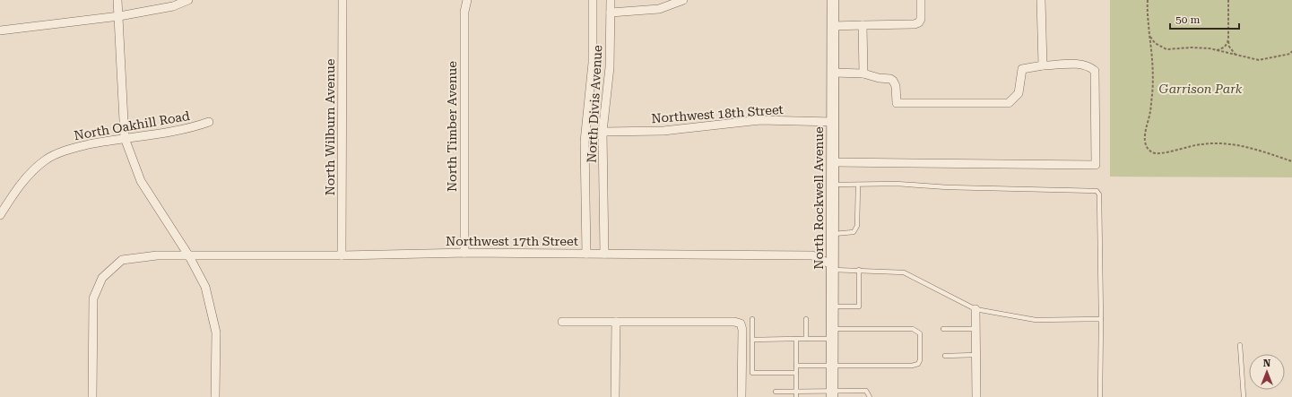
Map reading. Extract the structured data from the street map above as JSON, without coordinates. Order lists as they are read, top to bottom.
{
  "streets": {
    "main road": ["North Rockwell Avenue"],
    "street": [
      "North Divis Avenue",
      "Northwest 18th Street",
      "North Oakhill Road",
      "North Timber Avenue",
      "North Wilburn Avenue",
      "Northwest 17th Street"
    ]
  },
  "crossings": [
    ["North Divis Avenue", "Northwest 18th Street"],
    ["North Divis Avenue", "Northwest 17th Street"],
    ["Northwest 18th Street", "North Rockwell Avenue"],
    ["North Timber Avenue", "Northwest 17th Street"],
    ["North Wilburn Avenue", "Northwest 17th Street"],
    ["North Rockwell Avenue", "Northwest 17th Street"]
  ],
  "parks": ["Garrison Park"],
  "scale_bar": "50 m",
  "north": "top"
}
